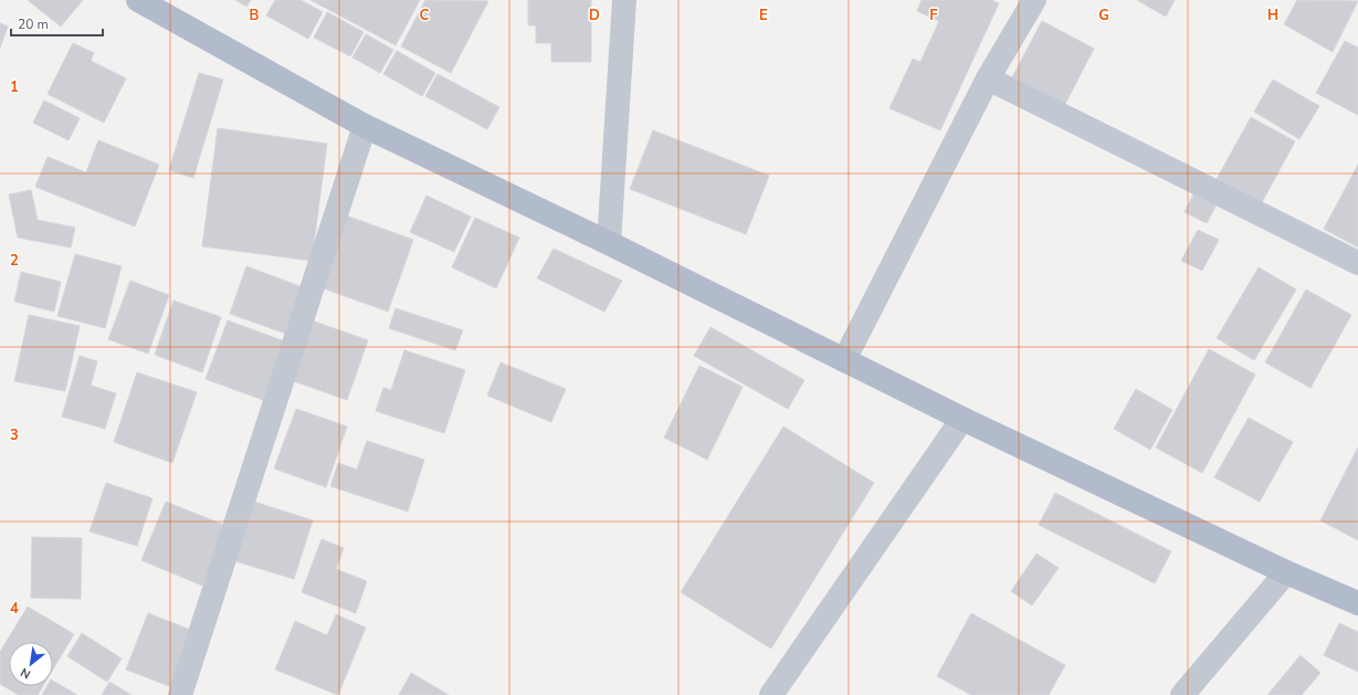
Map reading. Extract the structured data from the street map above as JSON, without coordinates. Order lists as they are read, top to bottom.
{
  "scale_bar": "20 m",
  "north": "bottom left",
  "grid": {
    "columns": [
      "B",
      "C",
      "D",
      "E",
      "F",
      "G",
      "H"
    ],
    "rows": [
      "1",
      "2",
      "3",
      "4"
    ]
  }
}
